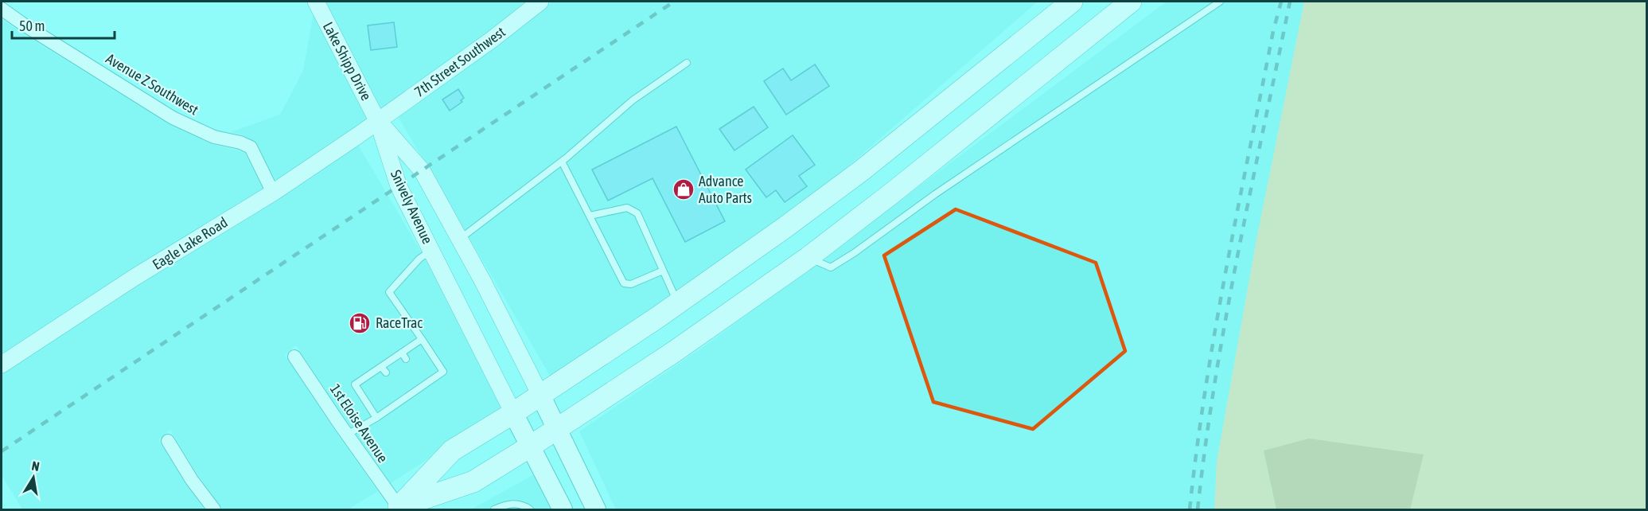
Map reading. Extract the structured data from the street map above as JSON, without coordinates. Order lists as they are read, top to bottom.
{
  "streets": {
    "main road": ["Snively Avenue"],
    "street": [
      "Lake Shipp Drive",
      "7th Street Southwest",
      "Avenue Z Southwest",
      "Eagle Lake Road",
      "1st Eloise Avenue"
    ]
  },
  "crossings": [
    ["Lake Shipp Drive", "7th Street Southwest"],
    ["Lake Shipp Drive", "Snively Avenue"],
    ["Lake Shipp Drive", "Eagle Lake Road"],
    ["7th Street Southwest", "Snively Avenue"],
    ["7th Street Southwest", "Eagle Lake Road"],
    ["Avenue Z Southwest", "Eagle Lake Road"],
    ["Snively Avenue", "Eagle Lake Road"]
  ],
  "places": {
    "shop": ["Advance Auto Parts"],
    "fuel station": ["RaceTrac"]
  },
  "scale_bar": "50 m",
  "north": "top"
}
